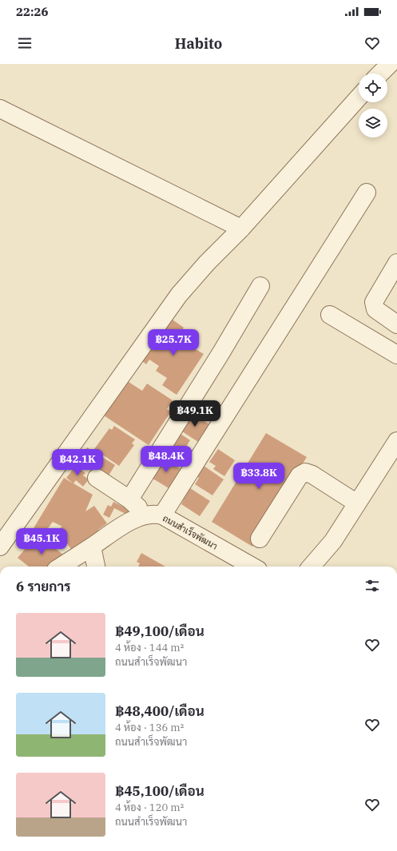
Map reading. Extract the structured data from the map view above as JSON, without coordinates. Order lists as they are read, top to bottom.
{
  "streets": {
    "street": ["ถนนสำเร็จพัฒนา"]
  },
  "page": {
    "status": "22:26",
    "header": "Habito",
    "price": [
      "฿25.7K",
      "฿49.1K",
      "฿48.4K",
      "฿42.1K",
      "฿33.8K",
      "฿45.1K"
    ],
    "heading": "6 รายการ",
    "list": [
      {
        "name": "฿49,100/เดือน",
        "note": "4 ห้อง · 144 m² · ถนนสำเร็จพัฒนา"
      },
      {
        "name": "฿48,400/เดือน",
        "note": "4 ห้อง · 136 m² · ถนนสำเร็จพัฒนา"
      },
      {
        "name": "฿45,100/เดือน",
        "note": "4 ห้อง · 120 m² · ถนนสำเร็จพัฒนา"
      }
    ]
  }
}
